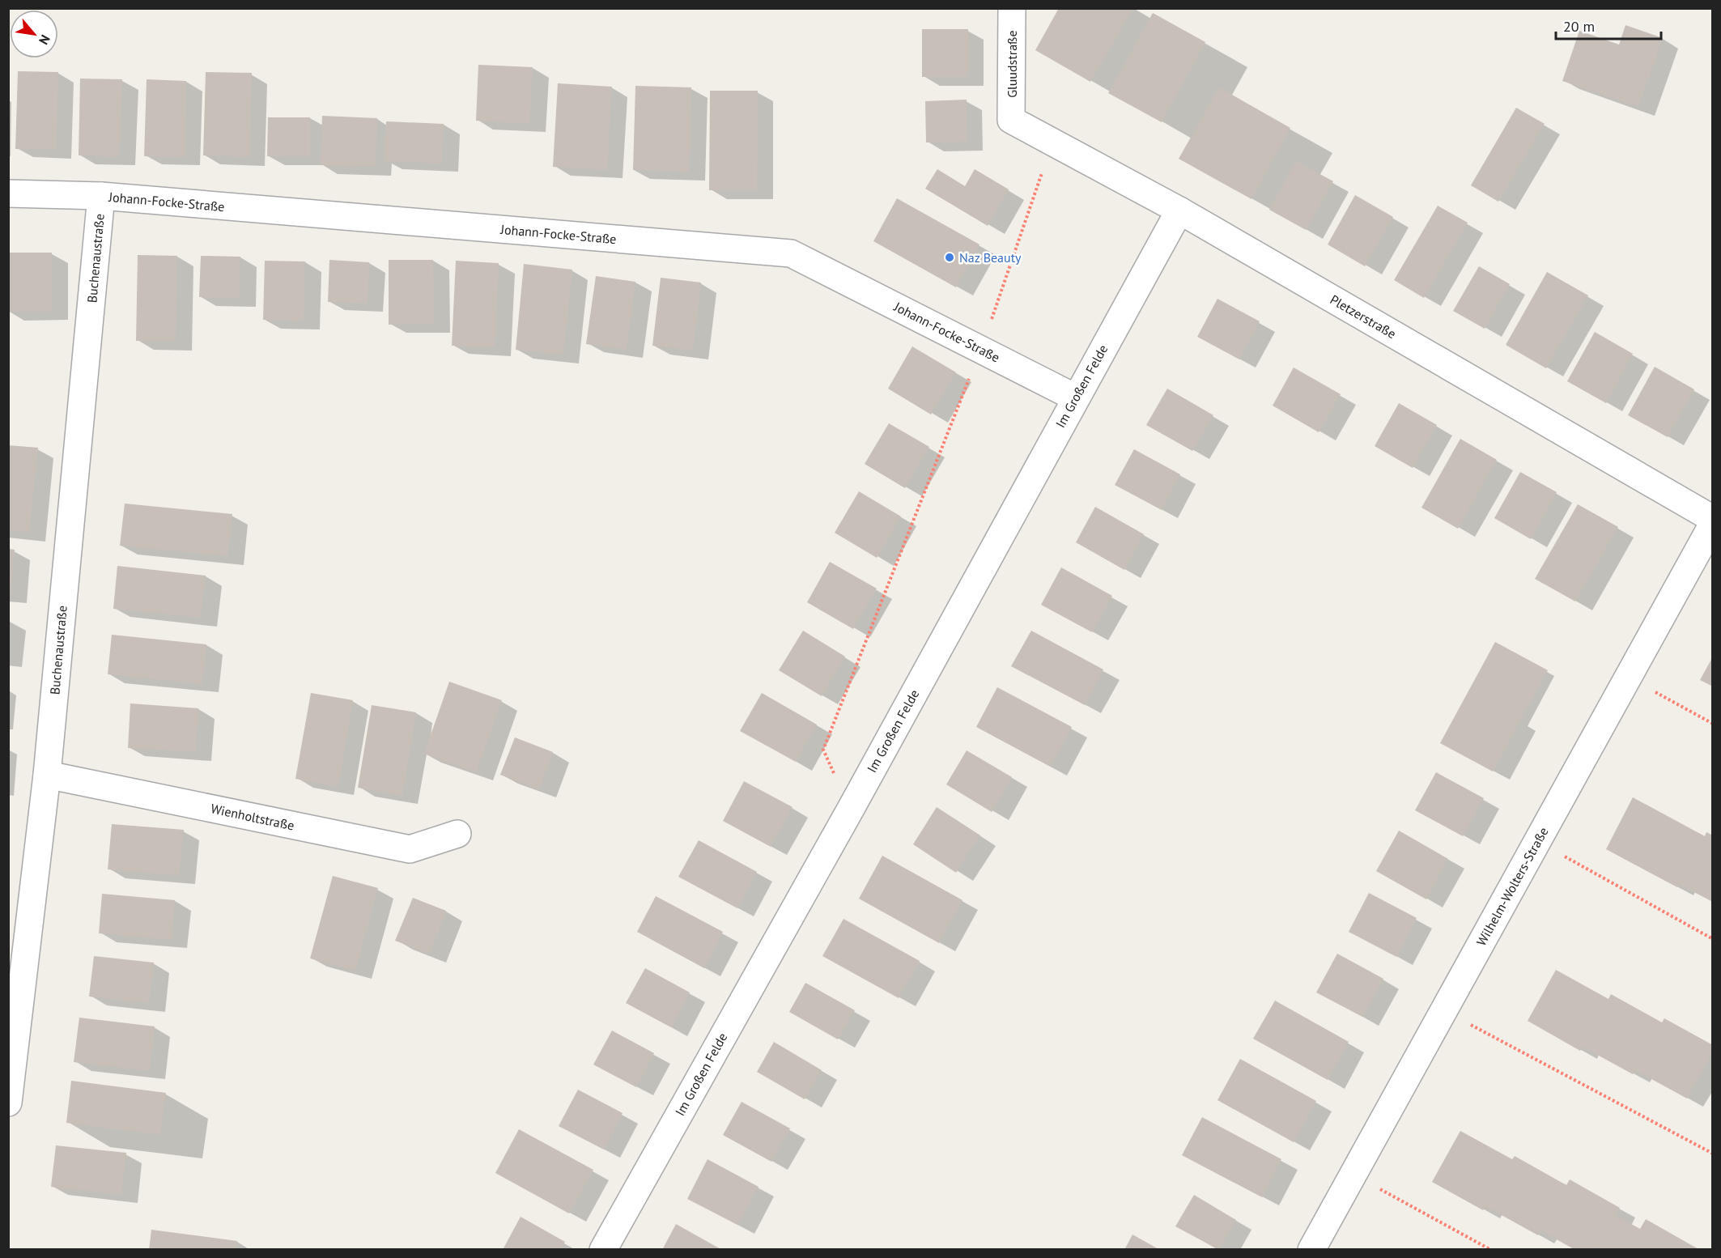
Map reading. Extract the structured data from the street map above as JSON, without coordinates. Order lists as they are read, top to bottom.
{
  "streets": {
    "street": [
      "Gluudstraße",
      "Johann-Focke-Straße",
      "Buchenaustraße",
      "Pletzerstraße",
      "Im Großen Felde",
      "Wienholtstraße",
      "Wilhelm-Wolters-Straße"
    ]
  },
  "crossings": [
    ["Gluudstraße", "Pletzerstraße"],
    ["Johann-Focke-Straße", "Buchenaustraße"],
    ["Johann-Focke-Straße", "Im Großen Felde"],
    ["Buchenaustraße", "Wienholtstraße"],
    ["Pletzerstraße", "Im Großen Felde"]
  ],
  "places": ["Naz Beauty"],
  "scale_bar": "20 m",
  "north": "bottom right"
}
